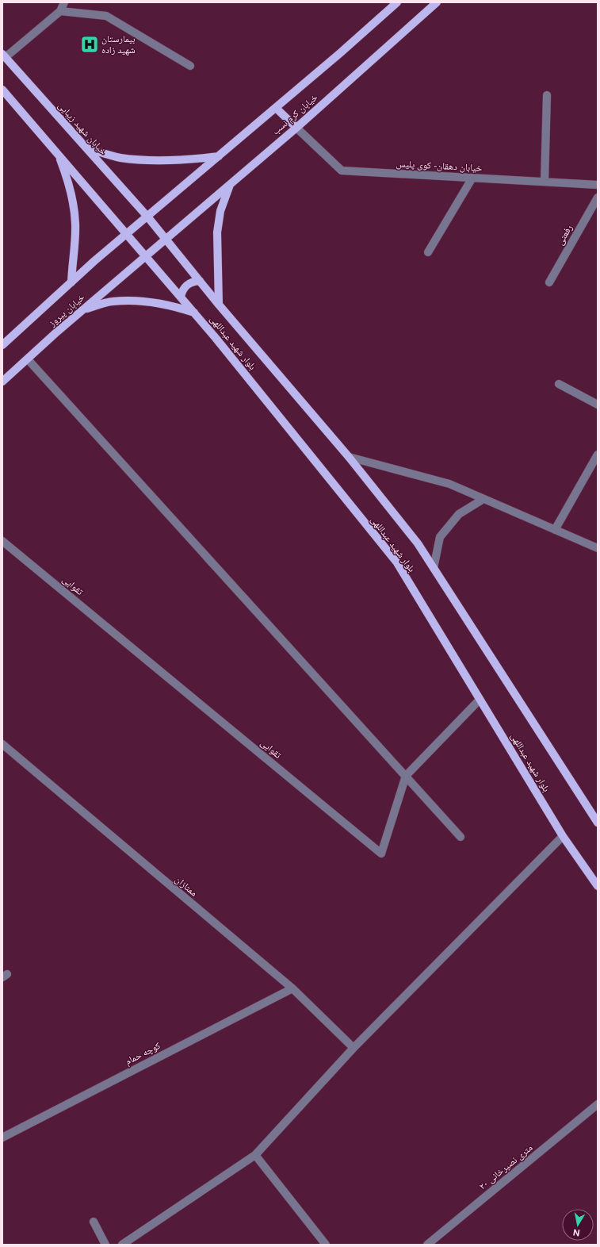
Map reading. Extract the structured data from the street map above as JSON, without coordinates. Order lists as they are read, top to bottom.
{
  "streets": {
    "main road": [
      "خیابان کرم نسب",
      "خیابان شهید زیبایی",
      "خیابان پیروز",
      "بلوار شهید عبداللهی"
    ],
    "street": [
      "خیابان دهقان - کوی پلیس",
      "رفعتی",
      "تقوایی",
      "ممتازان",
      "کوچه حمام",
      "۲۰ متری نصیرخانی"
    ]
  },
  "crossings": [
    ["خیابان کرم نسب", "خیابان شهید زیبایی"],
    ["خیابان کرم نسب", "خیابان دهقان - کوی پلیس"],
    ["خیابان کرم نسب", "خیابان پیروز"],
    ["خیابان کرم نسب", "بلوار شهید عبداللهی"],
    ["خیابان شهید زیبایی", "خیابان پیروز"],
    ["خیابان شهید زیبایی", "بلوار شهید عبداللهی"],
    ["خیابان پیروز", "بلوار شهید عبداللهی"],
    ["بلوار شهید عبداللهی", "تقوایی"],
    ["ممتازان", "کوچه حمام"]
  ],
  "places": {
    "hospital": ["بیمارستان شهید زاده"]
  },
  "north": "bottom"
}
